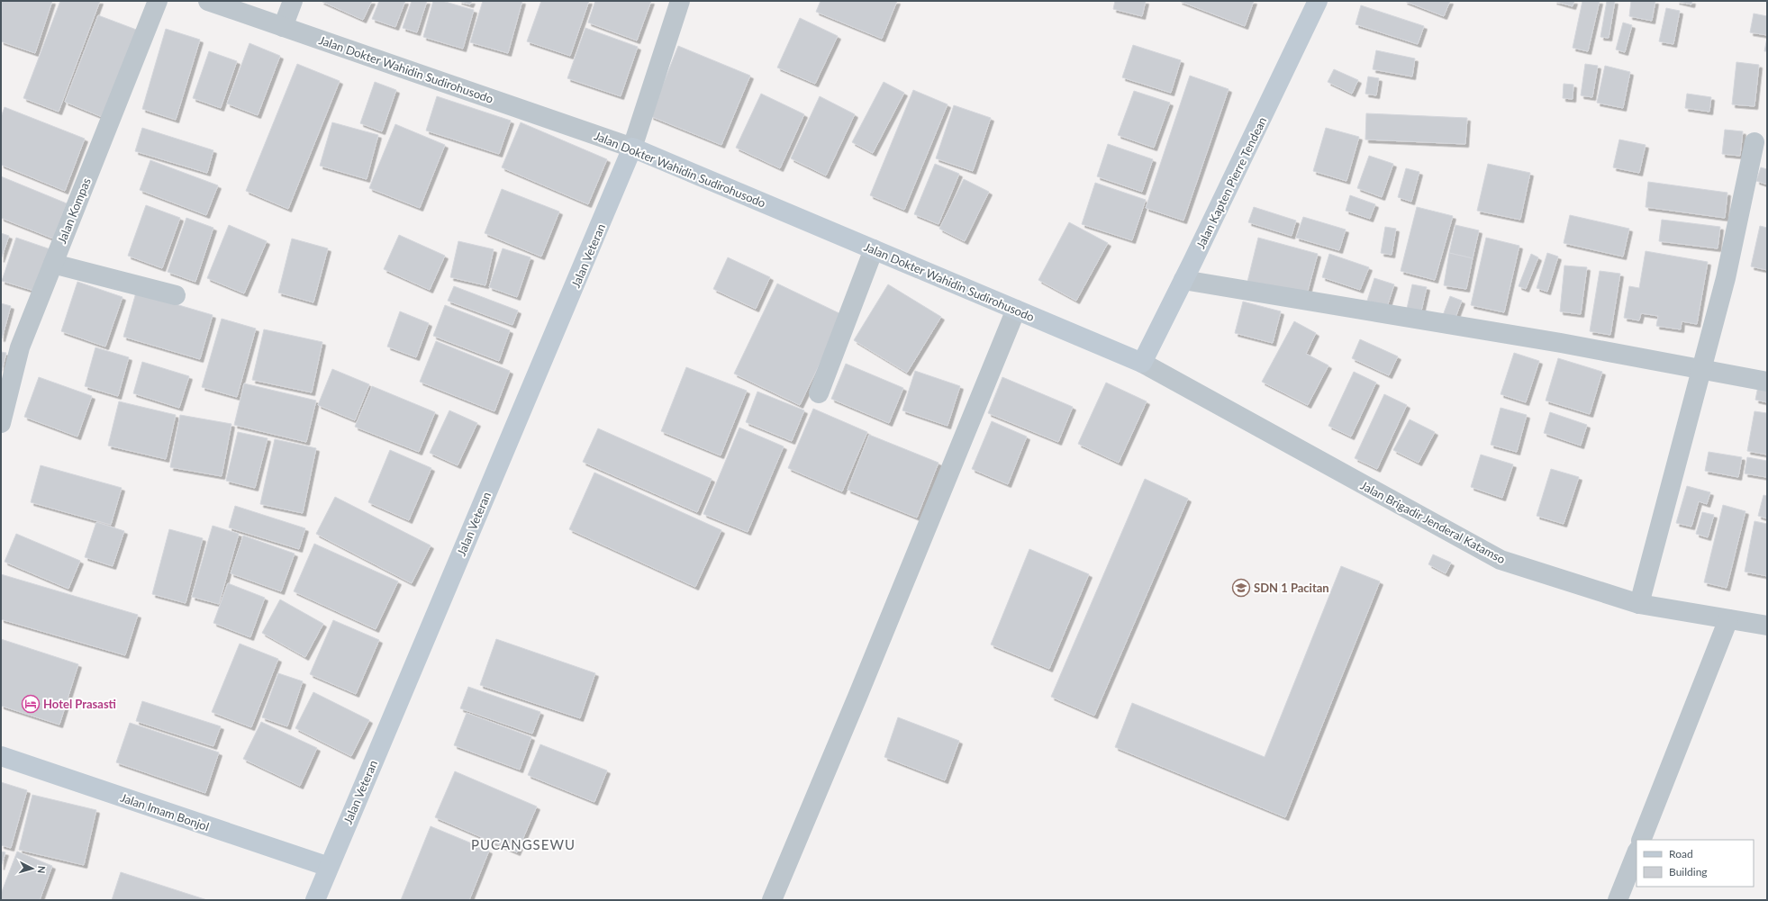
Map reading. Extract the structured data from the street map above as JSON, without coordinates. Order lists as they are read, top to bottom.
{
  "streets": {
    "main road": [
      "Jalan Dokter Wahidin Sudirohusodo",
      "Jalan Kapten Pierre Tendean",
      "Jalan Veteran",
      "Jalan Imam Bonjol"
    ],
    "street": ["Jalan Kompas", "Jalan Brigadir Jenderal Katamso"]
  },
  "crossings": [
    ["Jalan Dokter Wahidin Sudirohusodo", "Jalan Kapten Pierre Tendean"],
    ["Jalan Dokter Wahidin Sudirohusodo", "Jalan Veteran"],
    ["Jalan Dokter Wahidin Sudirohusodo", "Jalan Brigadir Jenderal Katamso"],
    ["Jalan Kapten Pierre Tendean", "Jalan Brigadir Jenderal Katamso"],
    ["Jalan Veteran", "Jalan Imam Bonjol"]
  ],
  "districts": ["PUCANGSEWU"],
  "places": {
    "school or university": ["SDN 1 Pacitan"],
    "hotel": ["Hotel Prasasti"]
  },
  "legend": ["Road", "Building"],
  "north": "right"
}
